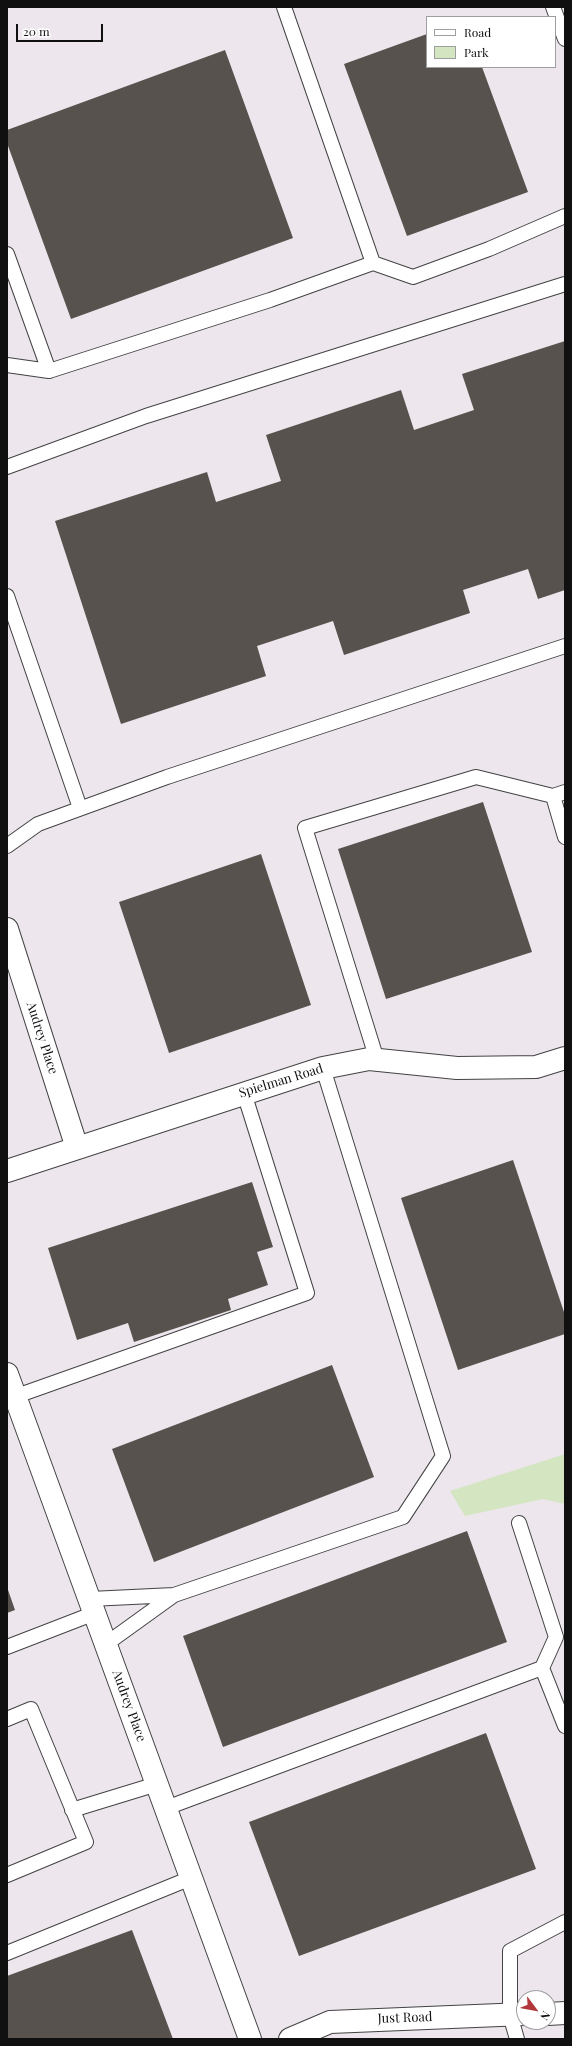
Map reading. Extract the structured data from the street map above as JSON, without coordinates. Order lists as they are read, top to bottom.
{
  "streets": {
    "street": ["Audrey Place", "Spielman Road", "Just Road"]
  },
  "crossings": [
    ["Audrey Place", "Spielman Road"]
  ],
  "legend": ["Road", "Park"],
  "scale_bar": "20 m",
  "north": "bottom right"
}
